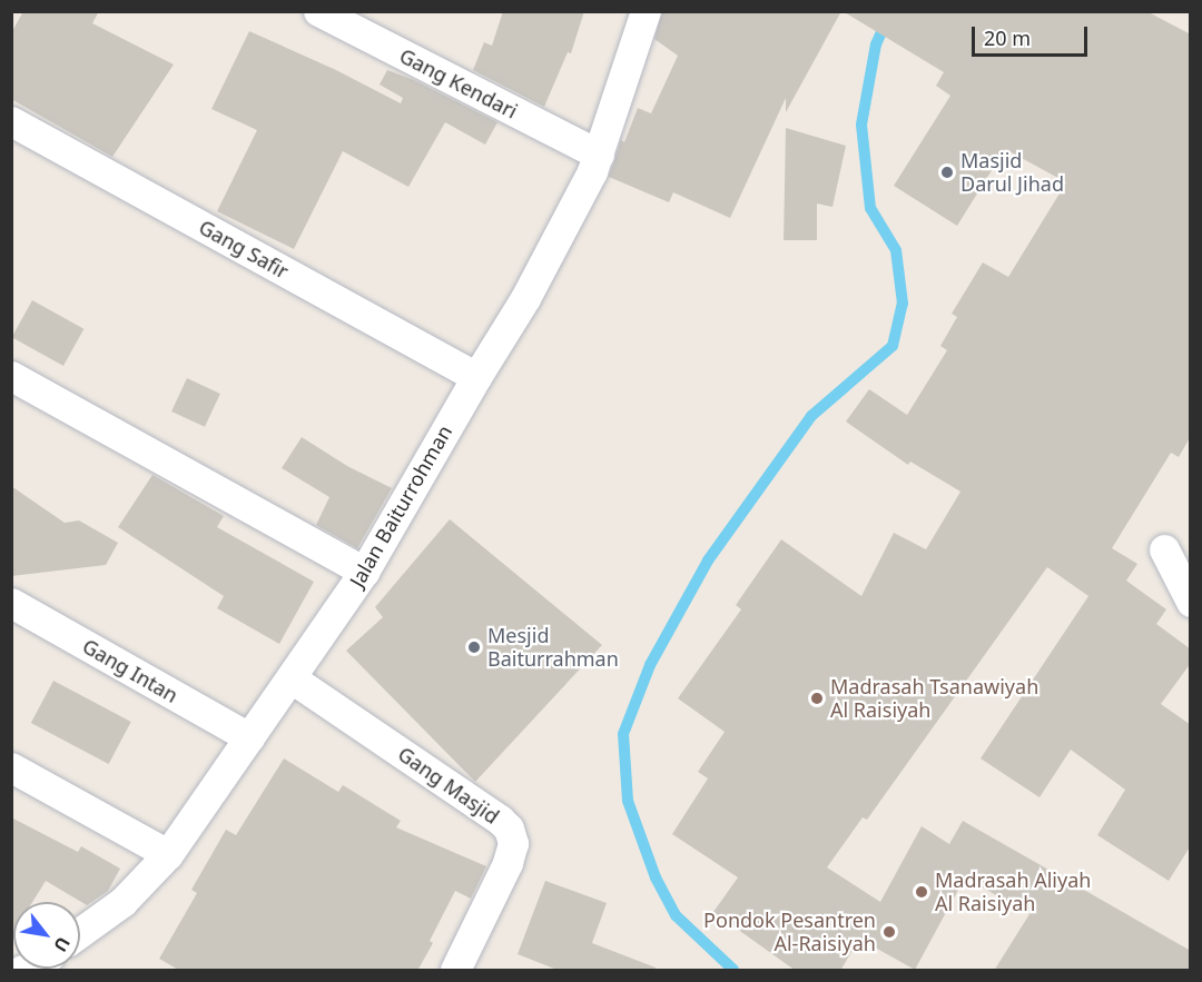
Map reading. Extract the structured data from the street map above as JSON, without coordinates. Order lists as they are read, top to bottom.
{
  "streets": {
    "street": [
      "Gang Kendari",
      "Gang Safir",
      "Jalan Baiturrohman",
      "Gang Intan",
      "Gang Masjid"
    ]
  },
  "crossings": [
    ["Gang Kendari", "Jalan Baiturrohman"],
    ["Gang Safir", "Jalan Baiturrohman"],
    ["Jalan Baiturrohman", "Gang Intan"],
    ["Jalan Baiturrohman", "Gang Masjid"]
  ],
  "places": [
    "Masjid Darul Jihad",
    "Mesjid Baiturrahman",
    "Madrasah Tsanawiyah Al Raisiyah",
    "Madrasah Aliyah Al Raisiyah",
    "Pondok Pesantren Al-Raisiyah"
  ],
  "scale_bar": "20 m",
  "north": "bottom right"
}
